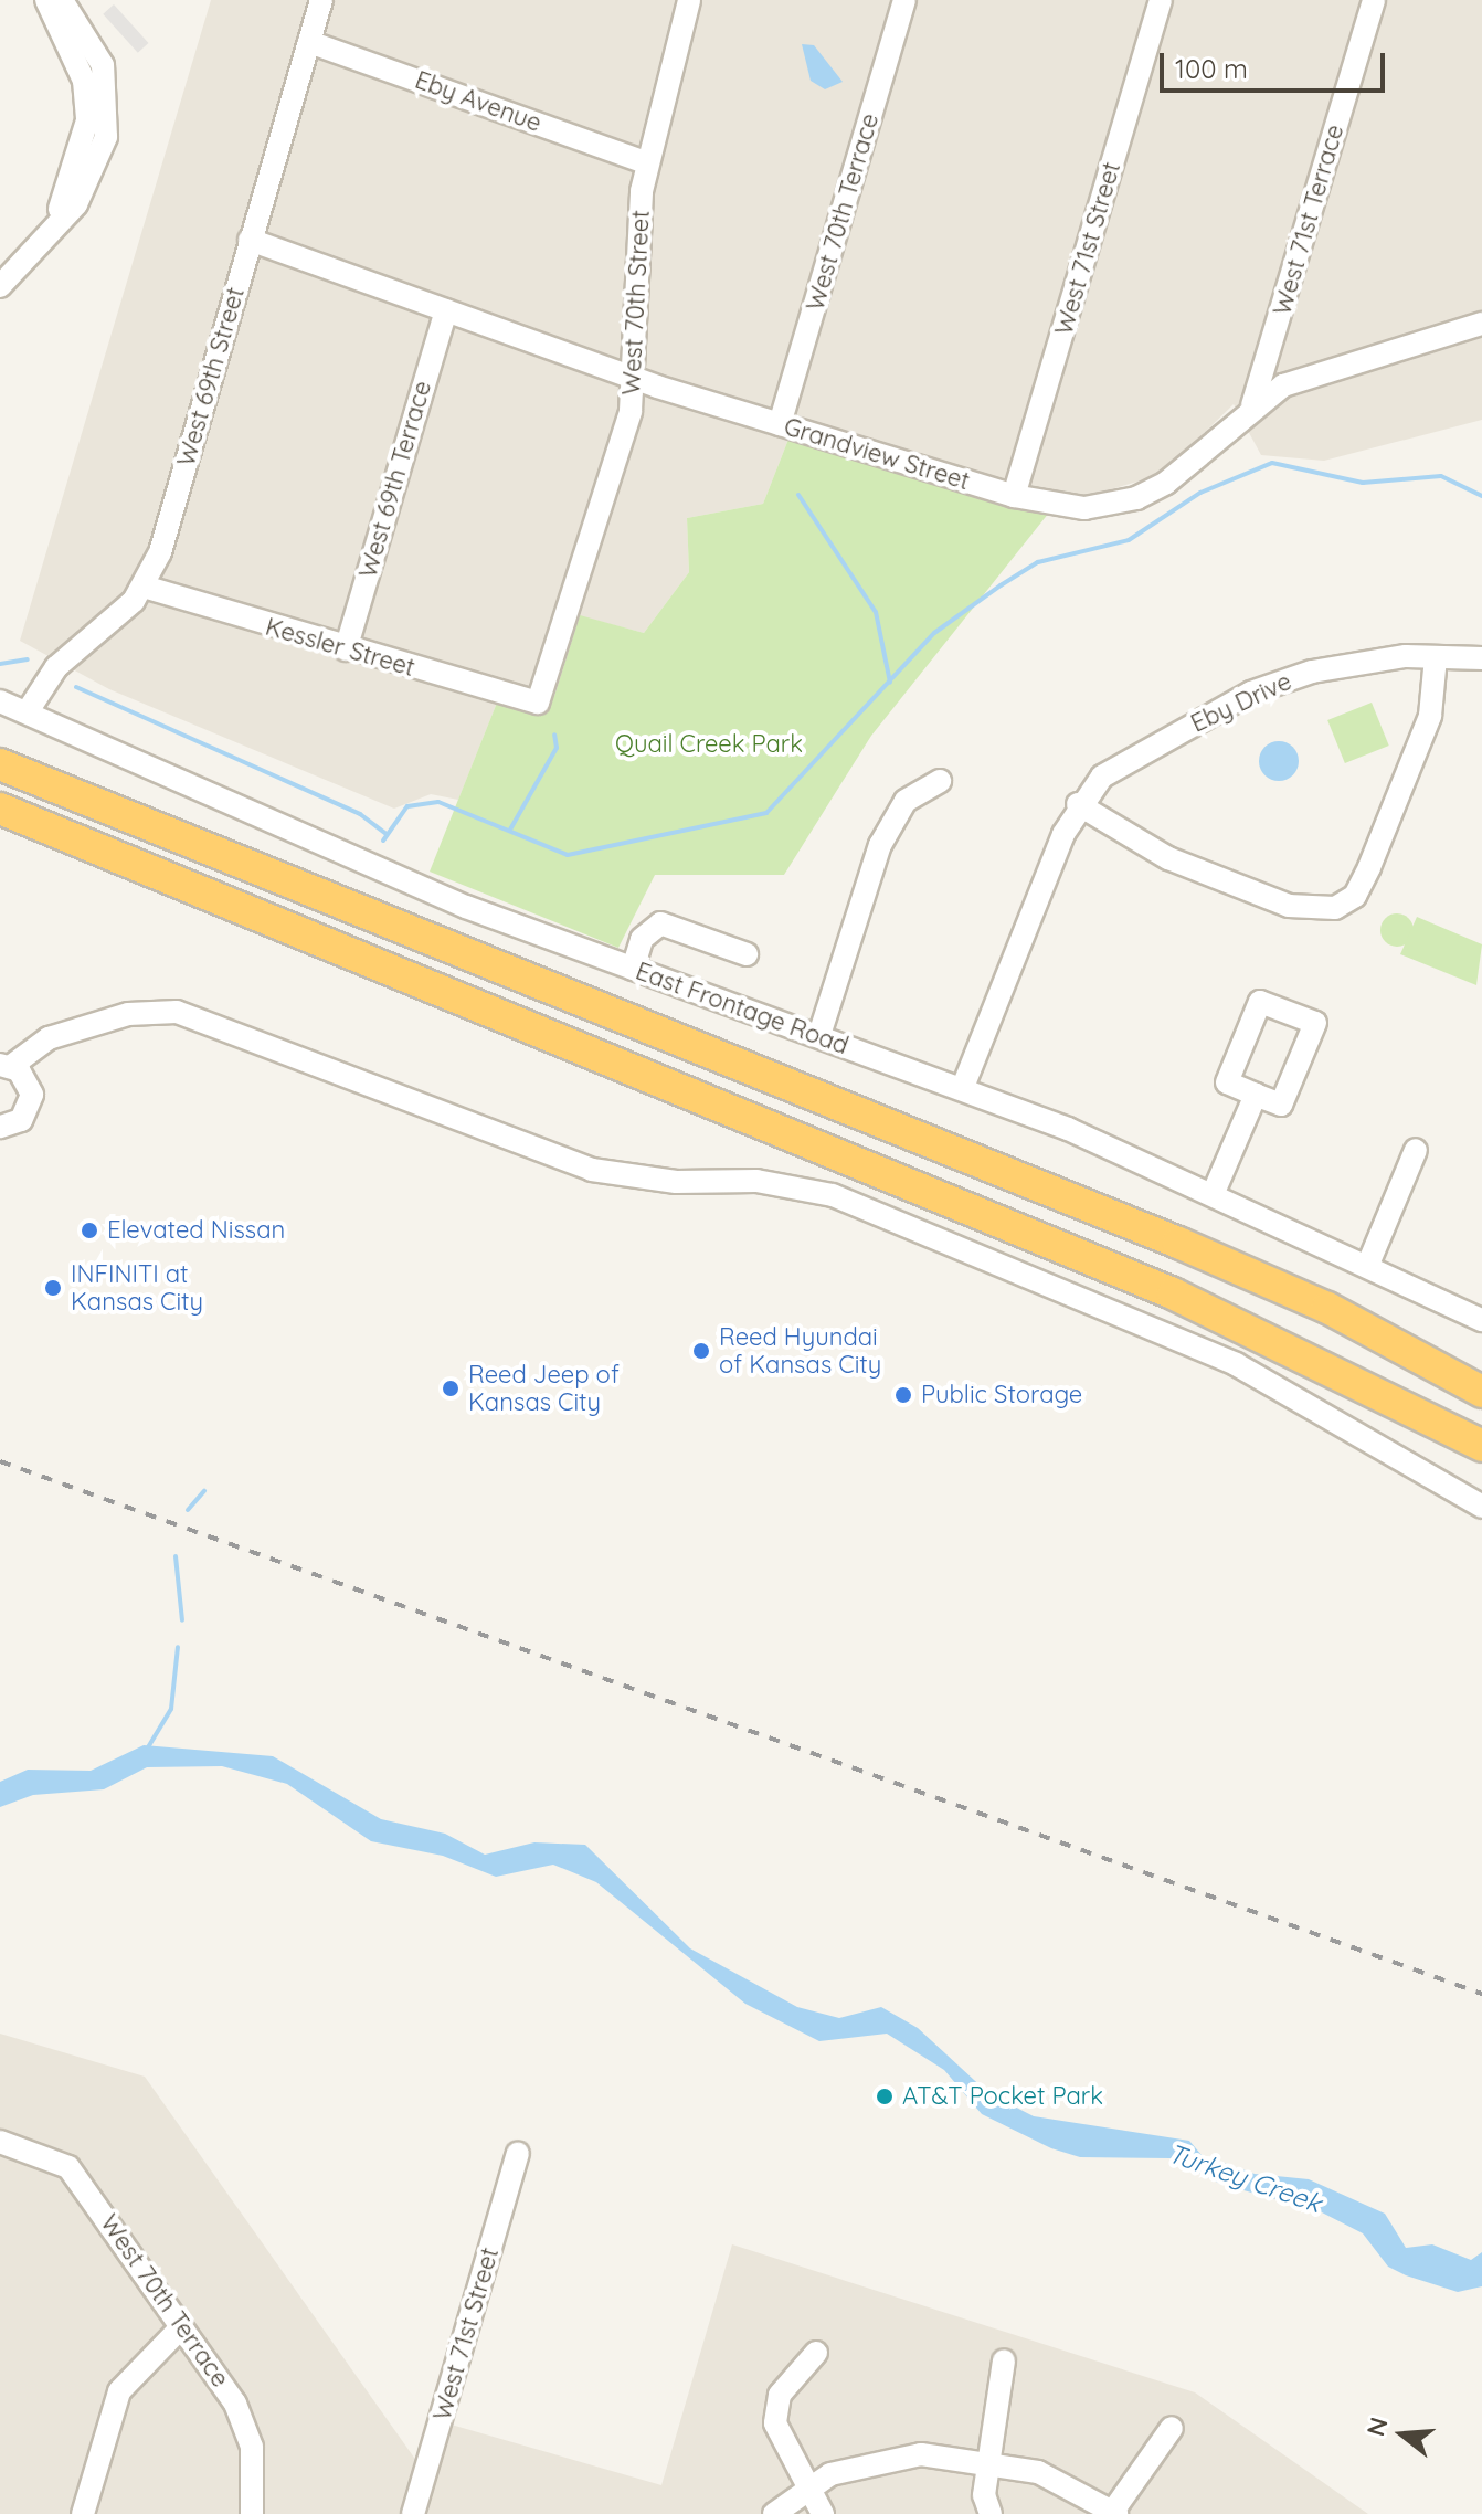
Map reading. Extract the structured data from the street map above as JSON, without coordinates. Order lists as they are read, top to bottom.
{
  "streets": {
    "street": [
      "Eby Avenue",
      "West 70th Terrace",
      "West 71st Terrace",
      "West 71st Street",
      "West 70th Street",
      "West 69th Street",
      "Grandview Street",
      "West 69th Terrace",
      "Kessler Street",
      "Eby Drive",
      "East Frontage Road"
    ]
  },
  "crossings": [
    ["Eby Avenue", "West 70th Street"],
    ["Eby Avenue", "West 69th Street"],
    ["West 70th Terrace", "Grandview Street"],
    ["West 71st Terrace", "Grandview Street"],
    ["West 71st Street", "Grandview Street"],
    ["West 70th Street", "Grandview Street"],
    ["West 70th Street", "Kessler Street"],
    ["West 69th Street", "Grandview Street"],
    ["West 69th Street", "Kessler Street"],
    ["Grandview Street", "West 69th Terrace"],
    ["West 69th Terrace", "Kessler Street"],
    ["Eby Drive", "East Frontage Road"]
  ],
  "water": ["Turkey Creek"],
  "parks": ["Quail Creek Park"],
  "places": [
    "Elevated Nissan",
    "INFINITI at Kansas City",
    "Reed Hyundai of Kansas City",
    "Reed Jeep of Kansas City",
    "Public Storage",
    "AT&T Pocket Park"
  ],
  "scale_bar": "100 m",
  "north": "left"
}
